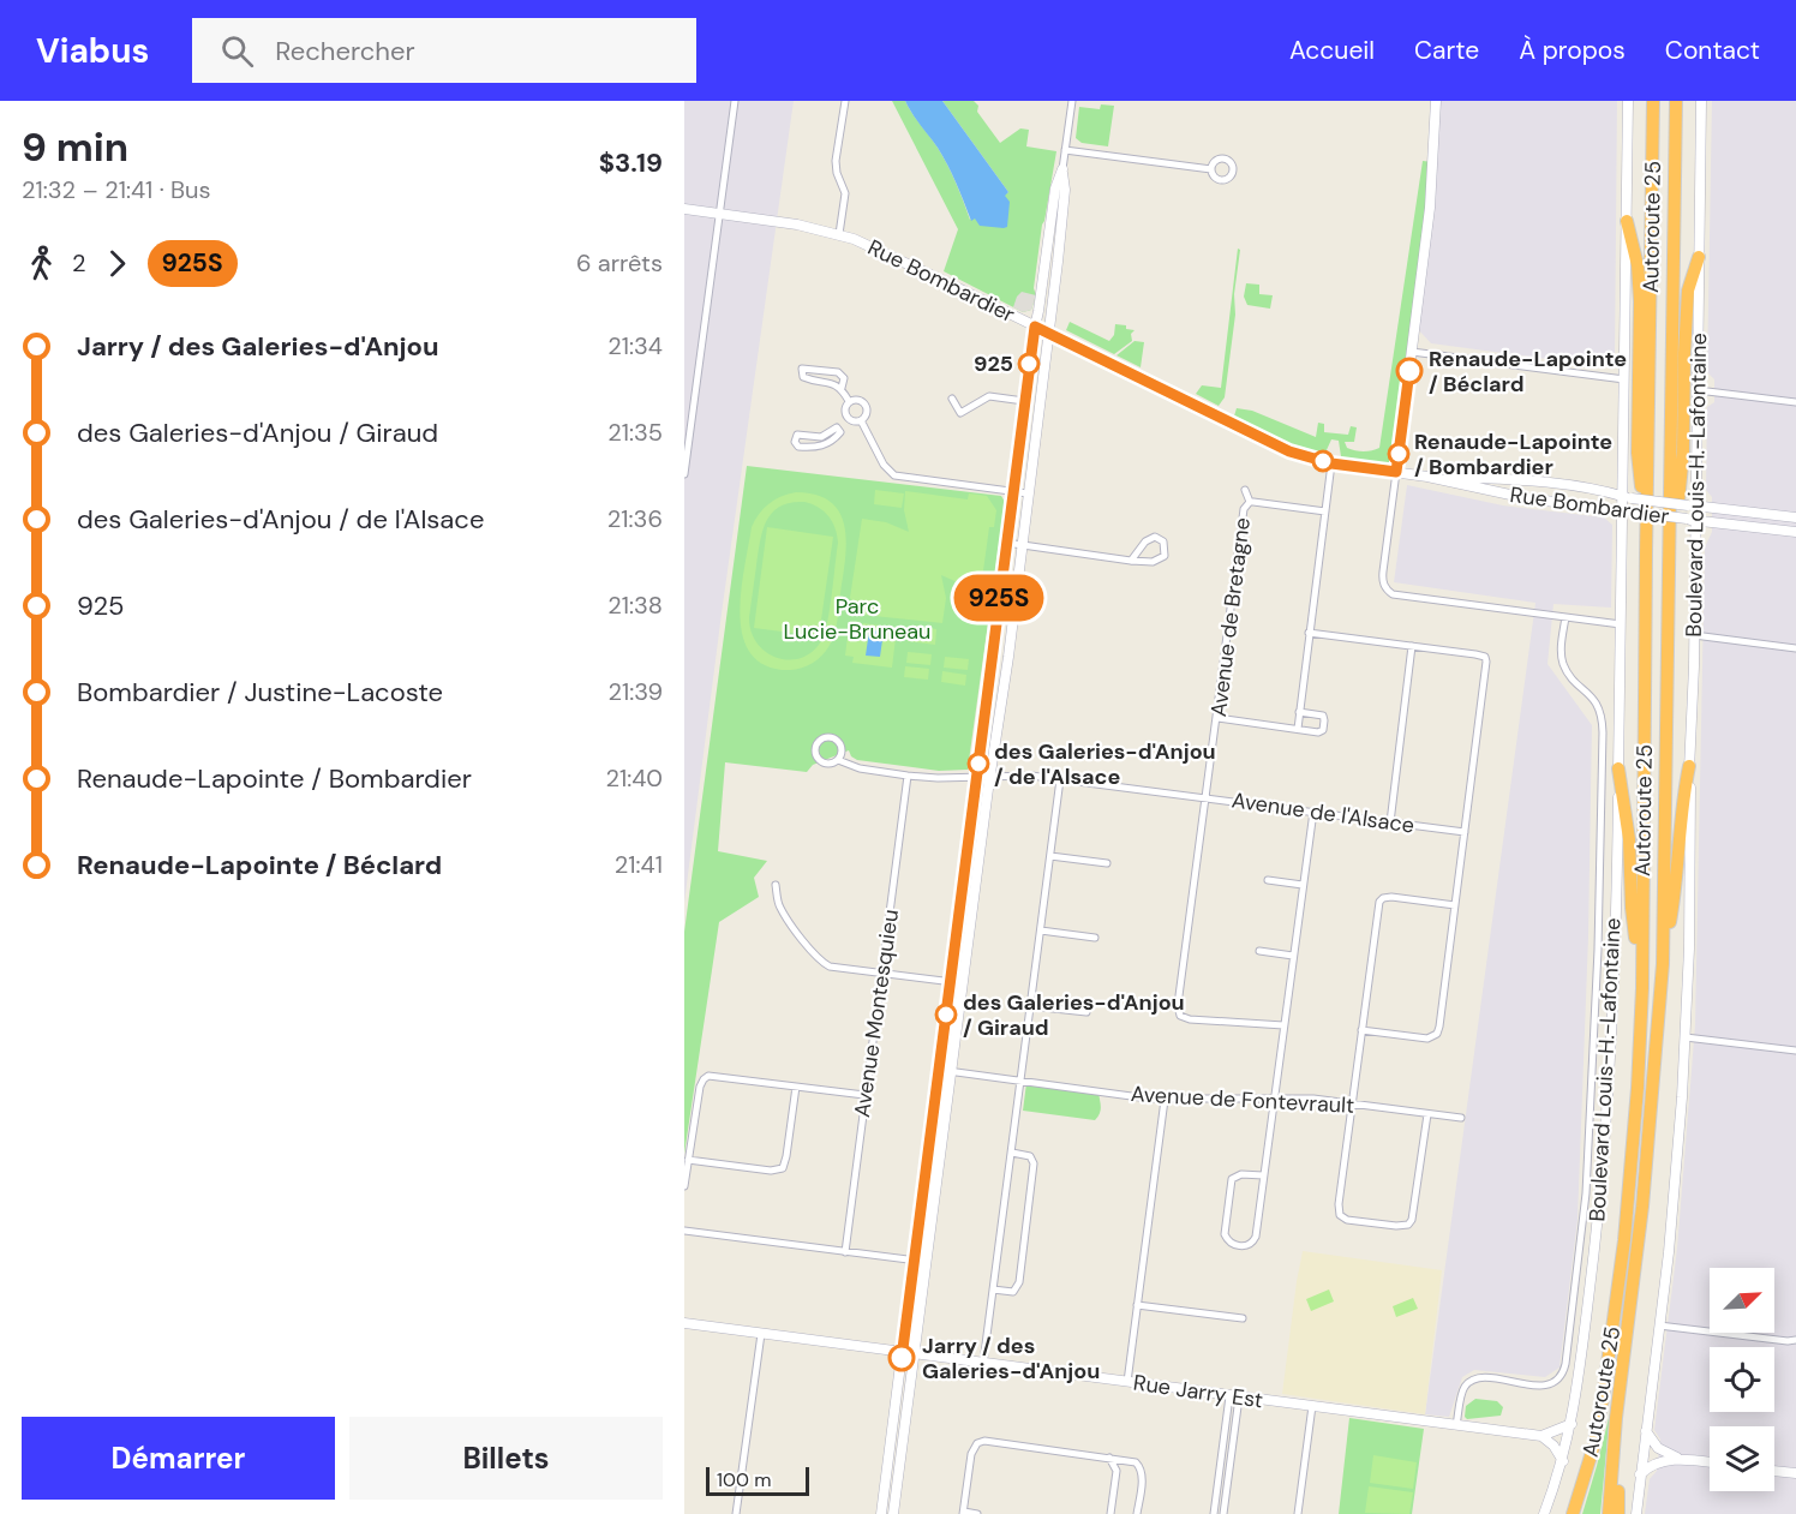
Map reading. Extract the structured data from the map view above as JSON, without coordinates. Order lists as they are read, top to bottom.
{
  "streets": {
    "highway": ["Autoroute 25"],
    "street": [
      "Rue Bombardier",
      "Boulevard Louis-H.-Lafontaine",
      "Avenue de Bretagne",
      "Avenue de l'Alsace",
      "Avenue Montesquieu",
      "Avenue de Fontevrault",
      "Rue Jarry Est"
    ]
  },
  "crossings": [
    ["Rue Bombardier", "Boulevard Louis-H.-Lafontaine"],
    ["Boulevard Louis-H.-Lafontaine", "Rue Jarry Est"],
    ["Avenue de Bretagne", "Avenue de l'Alsace"],
    ["Avenue de l'Alsace", "Avenue Montesquieu"]
  ],
  "parks": ["Parc Lucie-Bruneau"],
  "places": [
    "925",
    "Renaude-Lapointe / Béclard",
    "Renaude-Lapointe / Bombardier",
    "des Galeries-d'Anjou / de l'Alsace",
    "des Galeries-d'Anjou / Giraud",
    "Jarry / des Galeries-d'Anjou"
  ],
  "lines": ["bus line 925S"],
  "scale_bar": "100 m",
  "north": "top right",
  "page": {
    "header": "Viabus",
    "search": "Rechercher",
    "nav": [
      "Accueil",
      "Carte",
      "À propos",
      "Contact"
    ],
    "heading": ["9 min", "21:32 – 21:41 · Bus", "$3.19"],
    "on_map": "925S",
    "legs": ["2", "925S", "6 arrêts"],
    "list": [
      {
        "name": "Jarry / des Galeries-d'Anjou",
        "value": "21:34"
      },
      {
        "name": "des Galeries-d'Anjou / Giraud",
        "value": "21:35"
      },
      {
        "name": "des Galeries-d'Anjou / de l'Alsace",
        "value": "21:36"
      },
      {
        "name": "925",
        "value": "21:38"
      },
      {
        "name": "Bombardier / Justine-Lacoste",
        "value": "21:39"
      },
      {
        "name": "Renaude-Lapointe / Bombardier",
        "value": "21:40"
      },
      {
        "name": "Renaude-Lapointe / Béclard",
        "value": "21:41"
      }
    ],
    "buttons": ["Démarrer", "Billets"],
    "scale": "100 m"
  }
}
